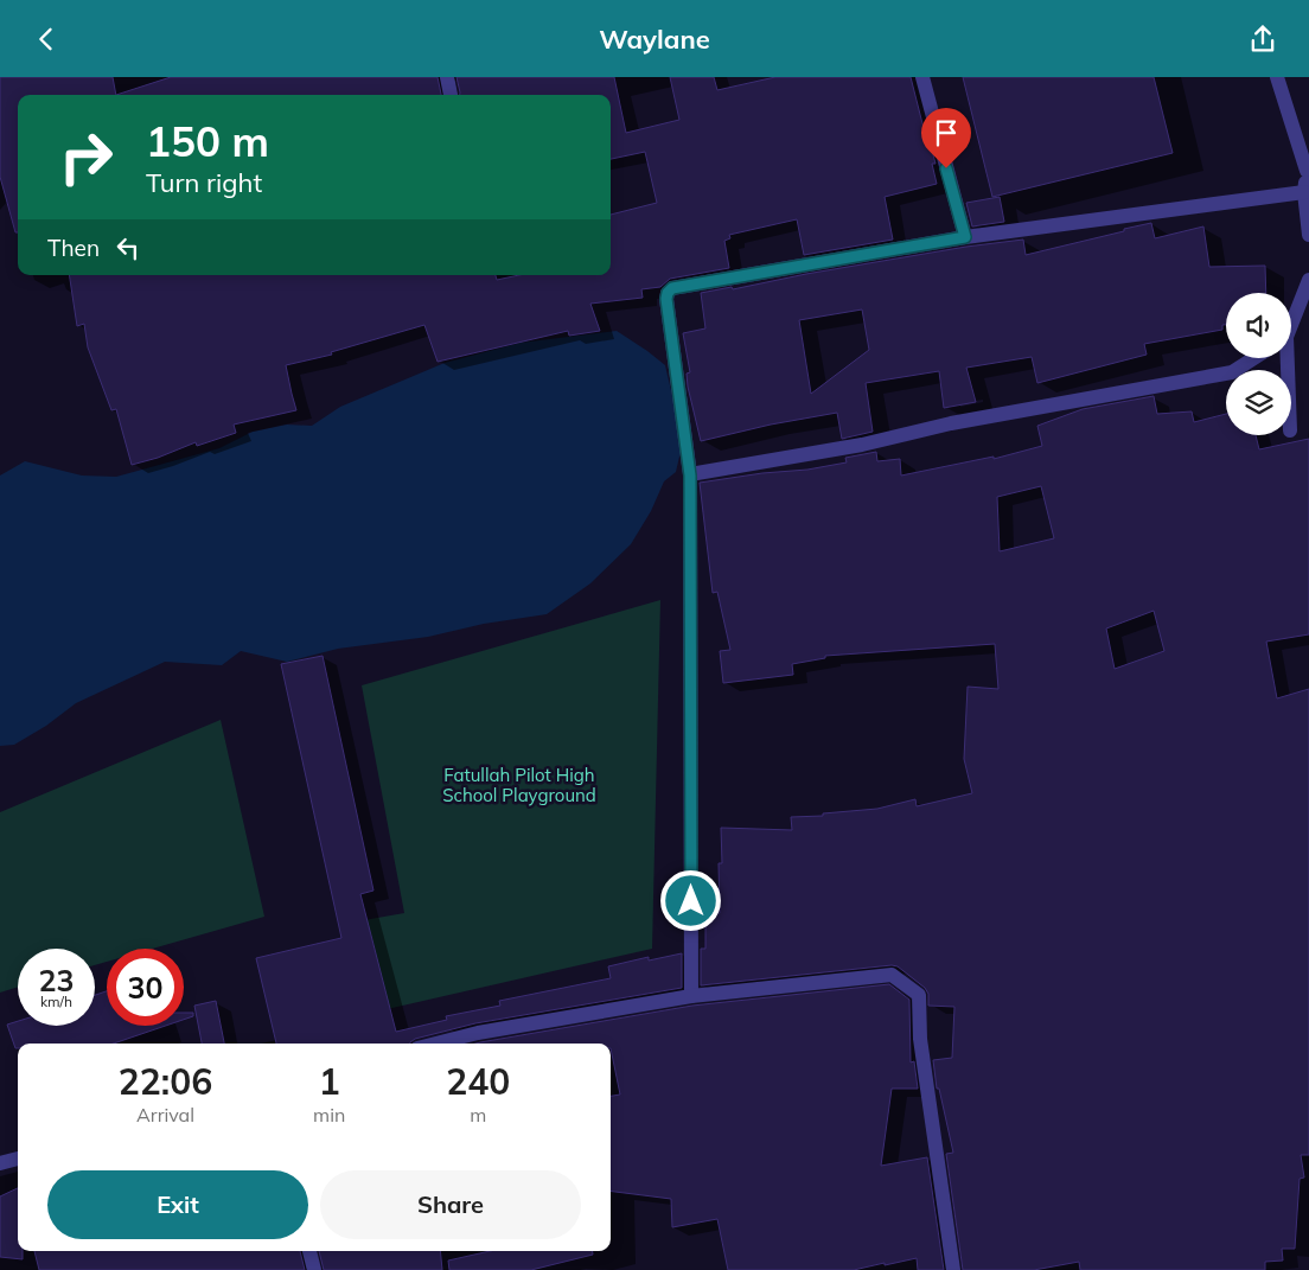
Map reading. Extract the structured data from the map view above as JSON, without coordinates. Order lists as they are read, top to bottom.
{
  "parks": ["Fatullah Pilot High School Playground"],
  "page": {
    "header": "Waylane",
    "turn": ["150 m", "Turn right"],
    "then": "Then",
    "speed": "23 km/h",
    "limit": "30",
    "eta": [
      "22:06",
      "Arrival",
      "1",
      "min",
      "240",
      "m"
    ],
    "buttons": ["Exit", "Share"]
  }
}
